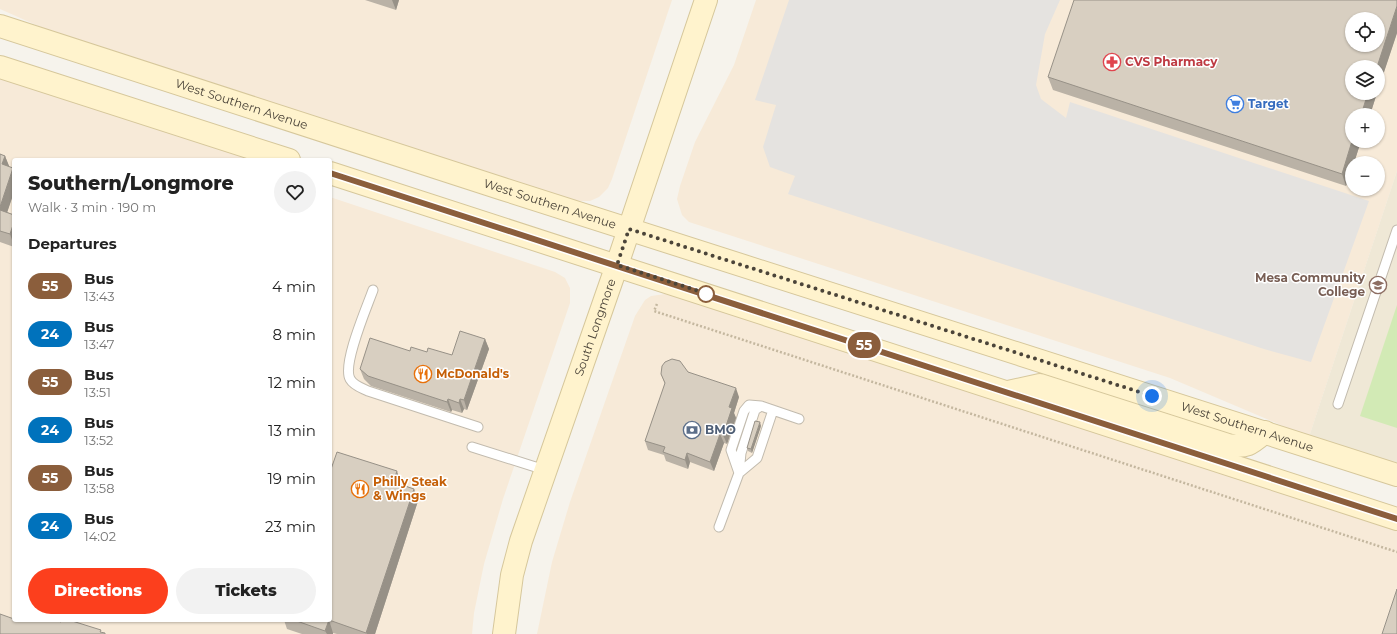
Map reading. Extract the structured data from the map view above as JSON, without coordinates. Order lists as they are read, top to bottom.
{
  "streets": {
    "main road": ["West Southern Avenue", "South Longmore"]
  },
  "crossings": [
    ["West Southern Avenue", "South Longmore"]
  ],
  "places": {
    "pharmacy": ["CVS Pharmacy"],
    "supermarket": ["Target"],
    "school or university": ["Mesa Community College"],
    "restaurant": ["McDonald's", "Philly Steak & Wings"],
    "bank": ["BMO"]
  },
  "lines": ["bus line 55"],
  "page": {
    "on_map": "55",
    "map_buttons": ["+", "−"],
    "heading": [
      ["Southern/Longmore", "Walk · 3 min · 190 m"],
      "Departures"
    ],
    "list": [
      {
        "mark": "55",
        "name": "Bus",
        "note": "13:43",
        "value": "4 min"
      },
      {
        "mark": "24",
        "name": "Bus",
        "note": "13:47",
        "value": "8 min"
      },
      {
        "mark": "55",
        "name": "Bus",
        "note": "13:51",
        "value": "12 min"
      },
      {
        "mark": "24",
        "name": "Bus",
        "note": "13:52",
        "value": "13 min"
      },
      {
        "mark": "55",
        "name": "Bus",
        "note": "13:58",
        "value": "19 min"
      },
      {
        "mark": "24",
        "name": "Bus",
        "note": "14:02",
        "value": "23 min"
      }
    ],
    "buttons": ["Directions", "Tickets"]
  }
}
